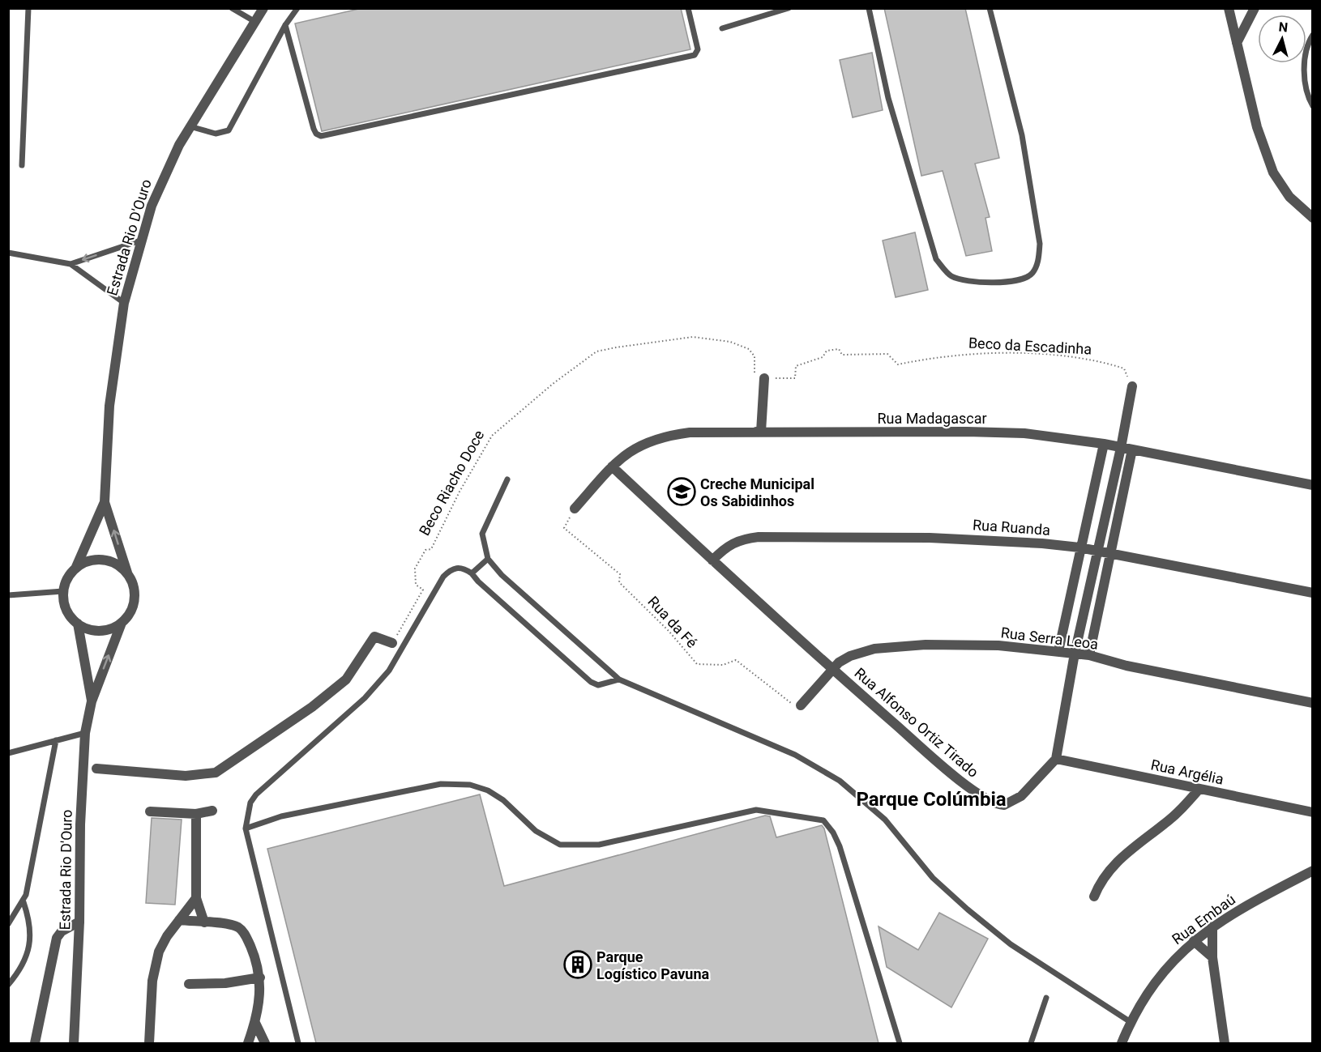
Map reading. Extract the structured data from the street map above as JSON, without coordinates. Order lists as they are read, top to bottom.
{
  "streets": {
    "street": [
      "Estrada Rio D'Ouro",
      "Rua Madagascar",
      "Rua Ruanda",
      "Rua Serra Leoa",
      "Rua Alfonso Ortiz Tirado",
      "Rua Argélia",
      "Rua Embaú"
    ],
    "path": ["Beco da Escadinha", "Beco Riacho Doce", "Rua da Fé"]
  },
  "crossings": [
    ["Beco da Escadinha", "Beco Riacho Doce"],
    ["Rua Madagascar", "Rua da Fé"],
    ["Rua Madagascar", "Rua Alfonso Ortiz Tirado"],
    ["Rua Ruanda", "Rua Alfonso Ortiz Tirado"],
    ["Rua da Fé", "Rua Serra Leoa"],
    ["Rua Serra Leoa", "Rua Alfonso Ortiz Tirado"],
    ["Rua Alfonso Ortiz Tirado", "Rua Argélia"]
  ],
  "districts": ["Parque Colúmbia"],
  "places": {
    "school or university": ["Creche Municipal Os Sabidinhos"],
    "building": ["Parque Logístico Pavuna"]
  },
  "north": "top"
}
